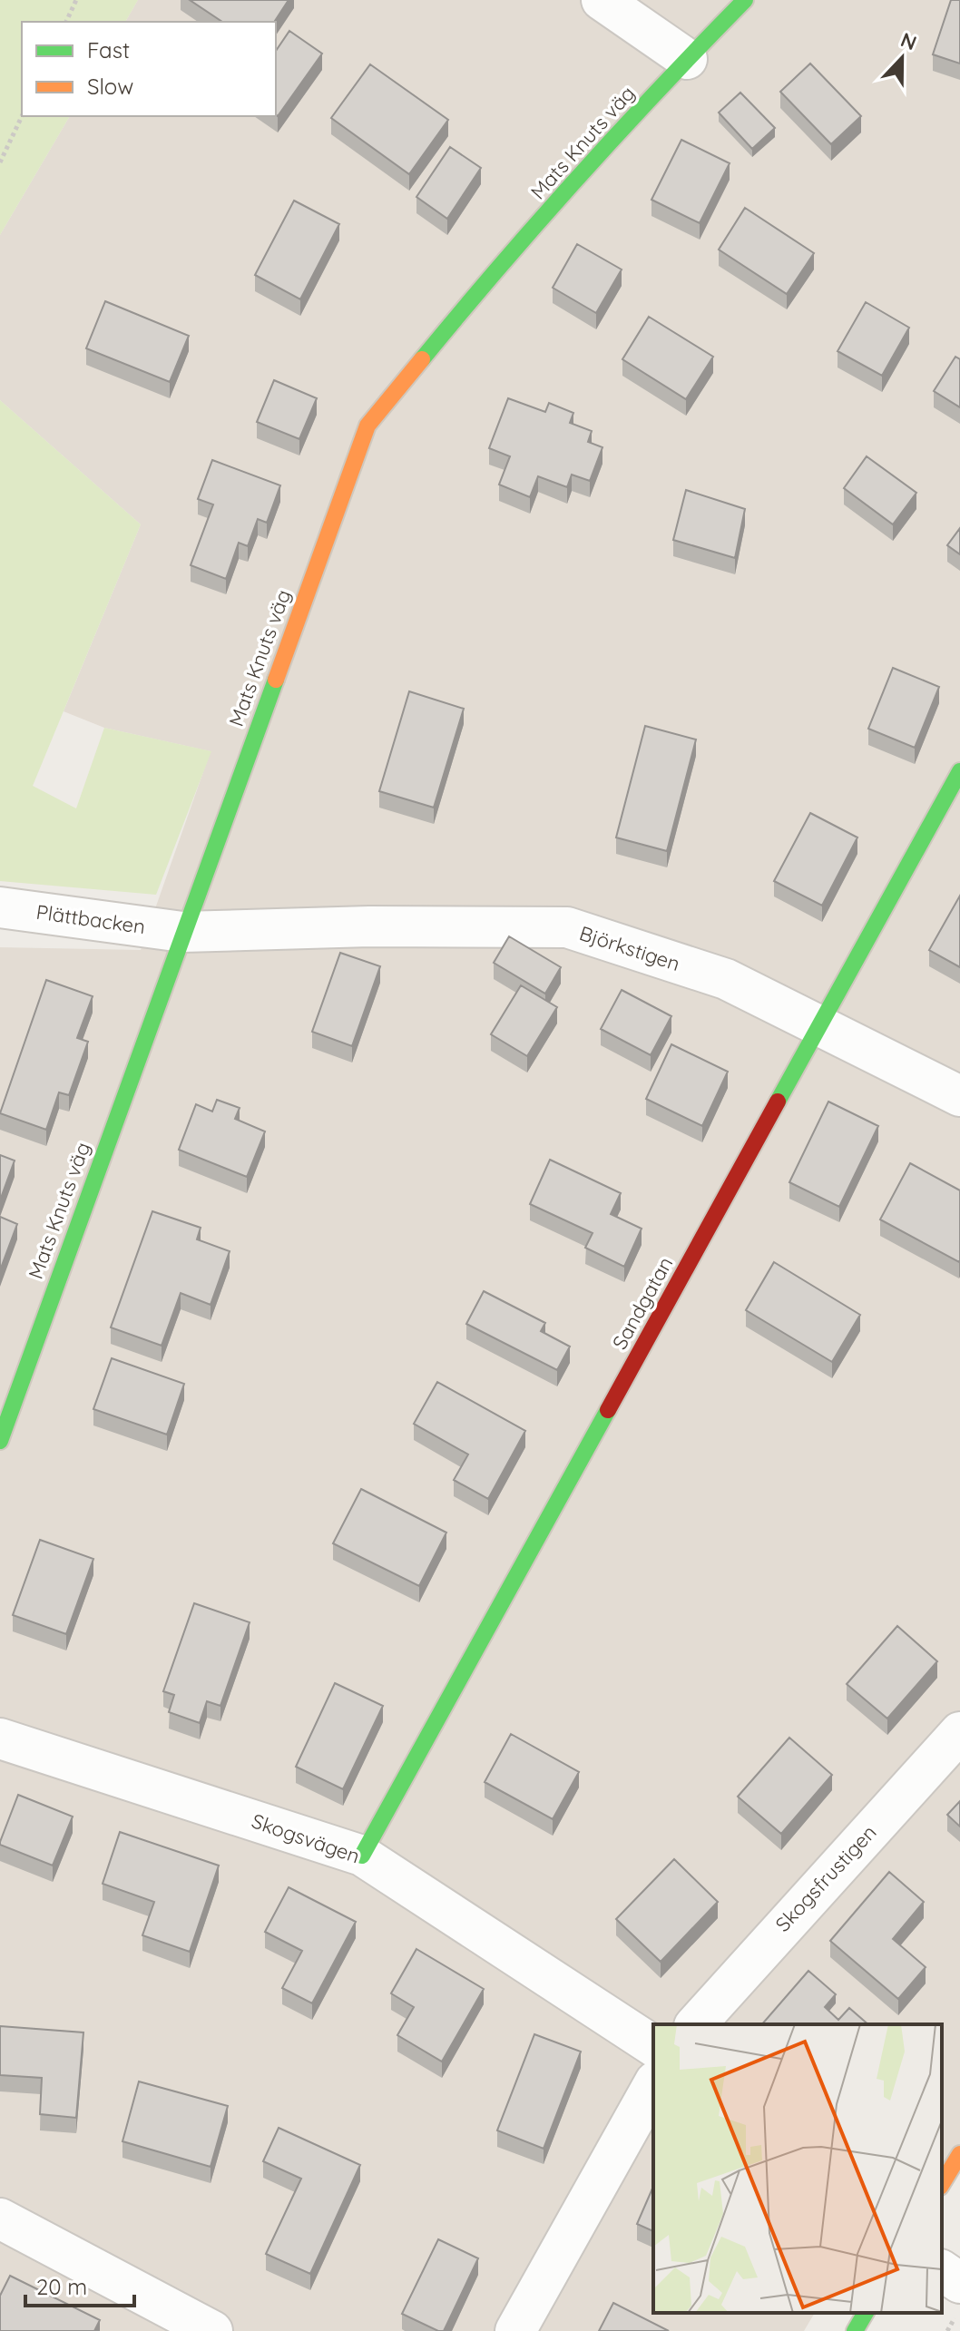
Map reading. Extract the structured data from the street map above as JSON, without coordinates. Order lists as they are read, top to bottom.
{
  "streets": {
    "street": [
      "Mats Knuts väg",
      "Plättbacken",
      "Björkstigen",
      "Sandgatan",
      "Skogsvägen",
      "Skogsfrustigen"
    ]
  },
  "crossings": [
    ["Mats Knuts väg", "Plättbacken"],
    ["Mats Knuts väg", "Björkstigen"],
    ["Plättbacken", "Björkstigen"],
    ["Björkstigen", "Sandgatan"],
    ["Sandgatan", "Skogsvägen"]
  ],
  "legend": ["Fast", "Slow"],
  "scale_bar": "20 m",
  "north": "top"
}
